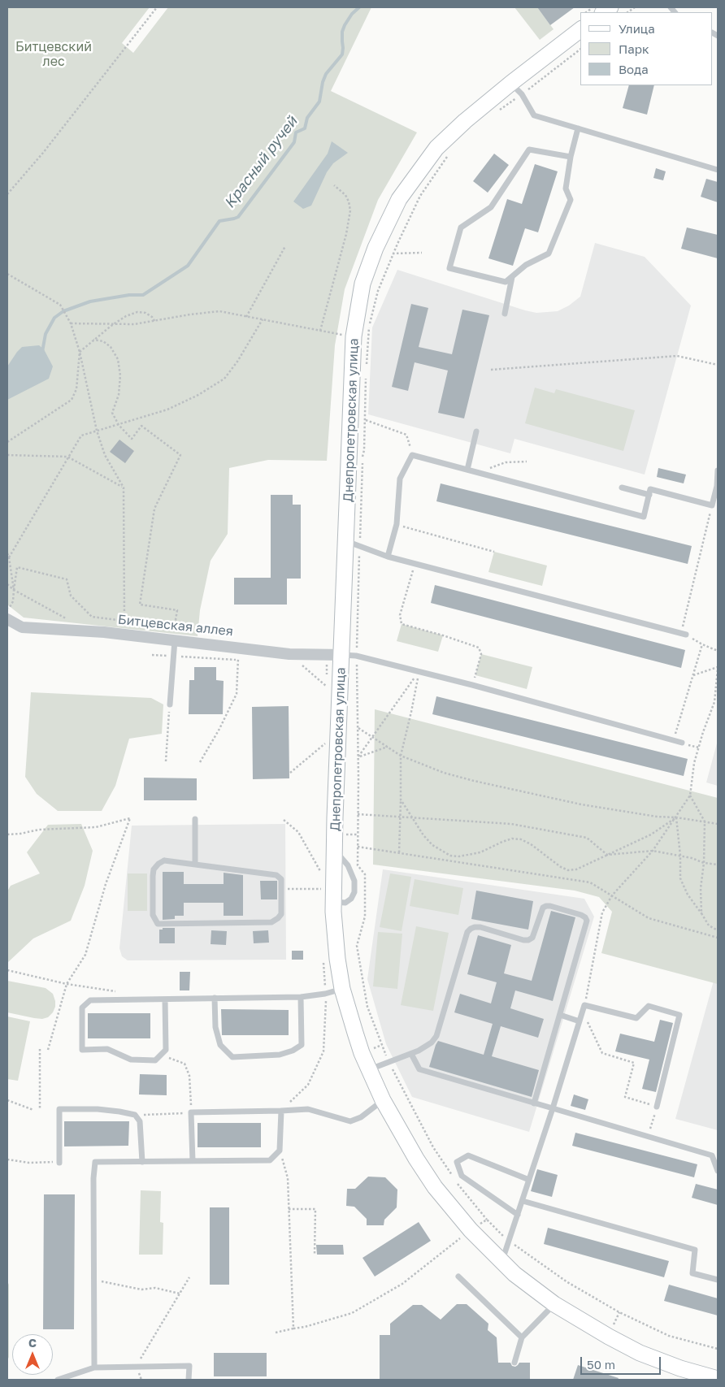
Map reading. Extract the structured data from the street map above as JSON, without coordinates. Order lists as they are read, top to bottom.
{
  "streets": {
    "street": ["Днепропетровская улица", "Битцевская аллея"]
  },
  "crossings": [
    ["Днепропетровская улица", "Битцевская аллея"]
  ],
  "water": ["Красный ручей"],
  "parks": ["Битцевский лес"],
  "legend": ["Улица", "Парк", "Вода"],
  "scale_bar": "50 m",
  "north": "top"
}
